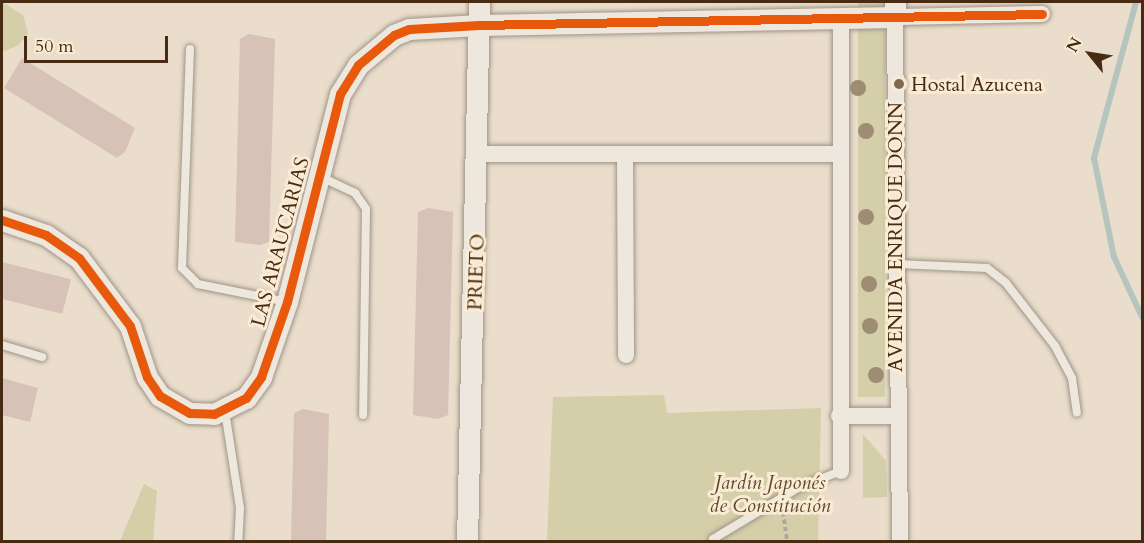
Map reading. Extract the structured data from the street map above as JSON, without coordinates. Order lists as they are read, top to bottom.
{
  "streets": {
    "street": ["AVENIDA ENRIQUE DONN", "LAS ARAUCARIAS", "PRIETO"]
  },
  "crossings": [
    ["AVENIDA ENRIQUE DONN", "LAS ARAUCARIAS"],
    ["LAS ARAUCARIAS", "PRIETO"]
  ],
  "parks": ["Jardín Japonés de Constitución"],
  "places": ["Hostal Azucena"],
  "scale_bar": "50 m",
  "north": "top left"
}
